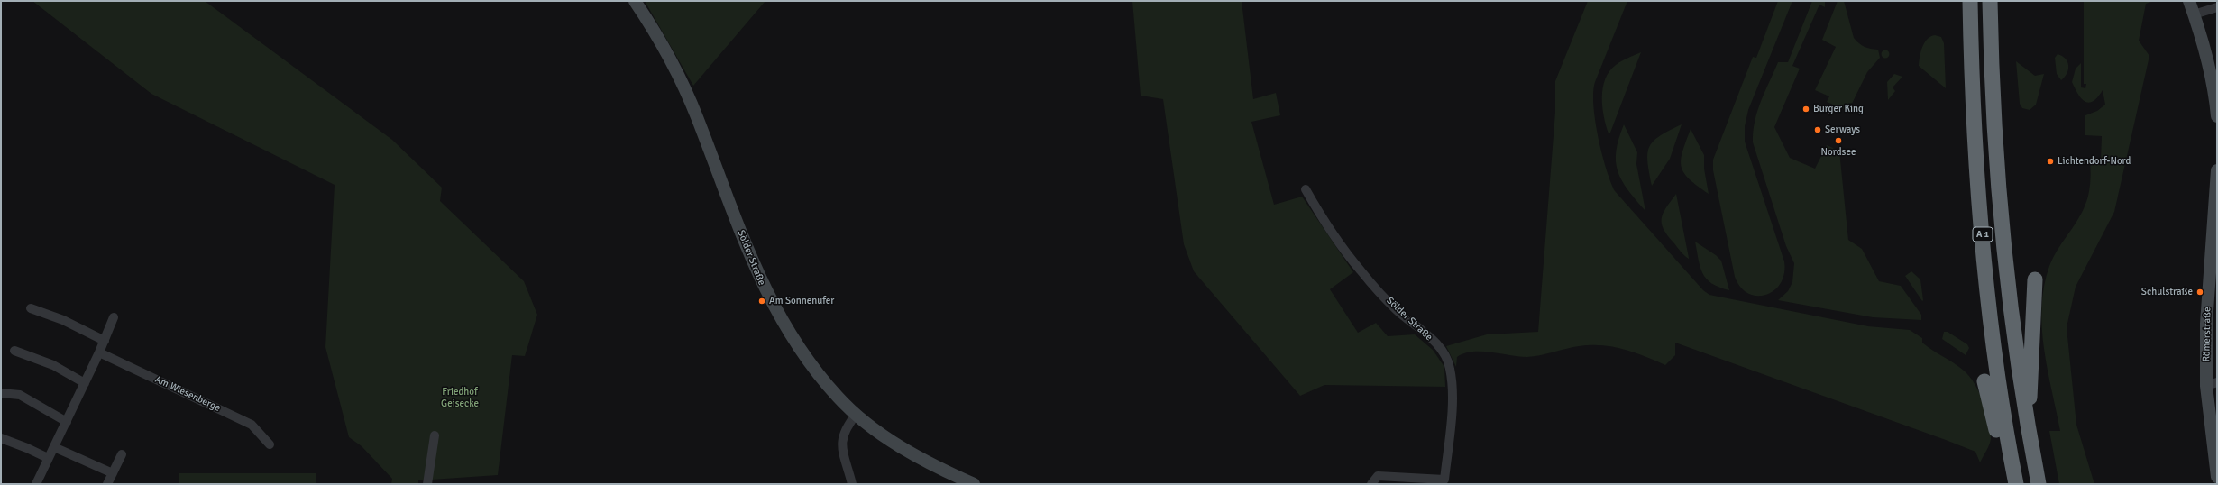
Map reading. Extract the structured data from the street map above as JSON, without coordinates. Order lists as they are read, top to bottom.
{
  "streets": {
    "highway": ["A 1"],
    "main road": ["Sölder Straße", "Römerstraße"],
    "street": ["Am Wiesenberge"]
  },
  "parks": ["Friedhof Geisecke"],
  "places": [
    "Burger King",
    "Serways",
    "Nordsee",
    "Lichtendorf-Nord",
    "Schulstraße",
    "Am Sonnenufer"
  ]
}
